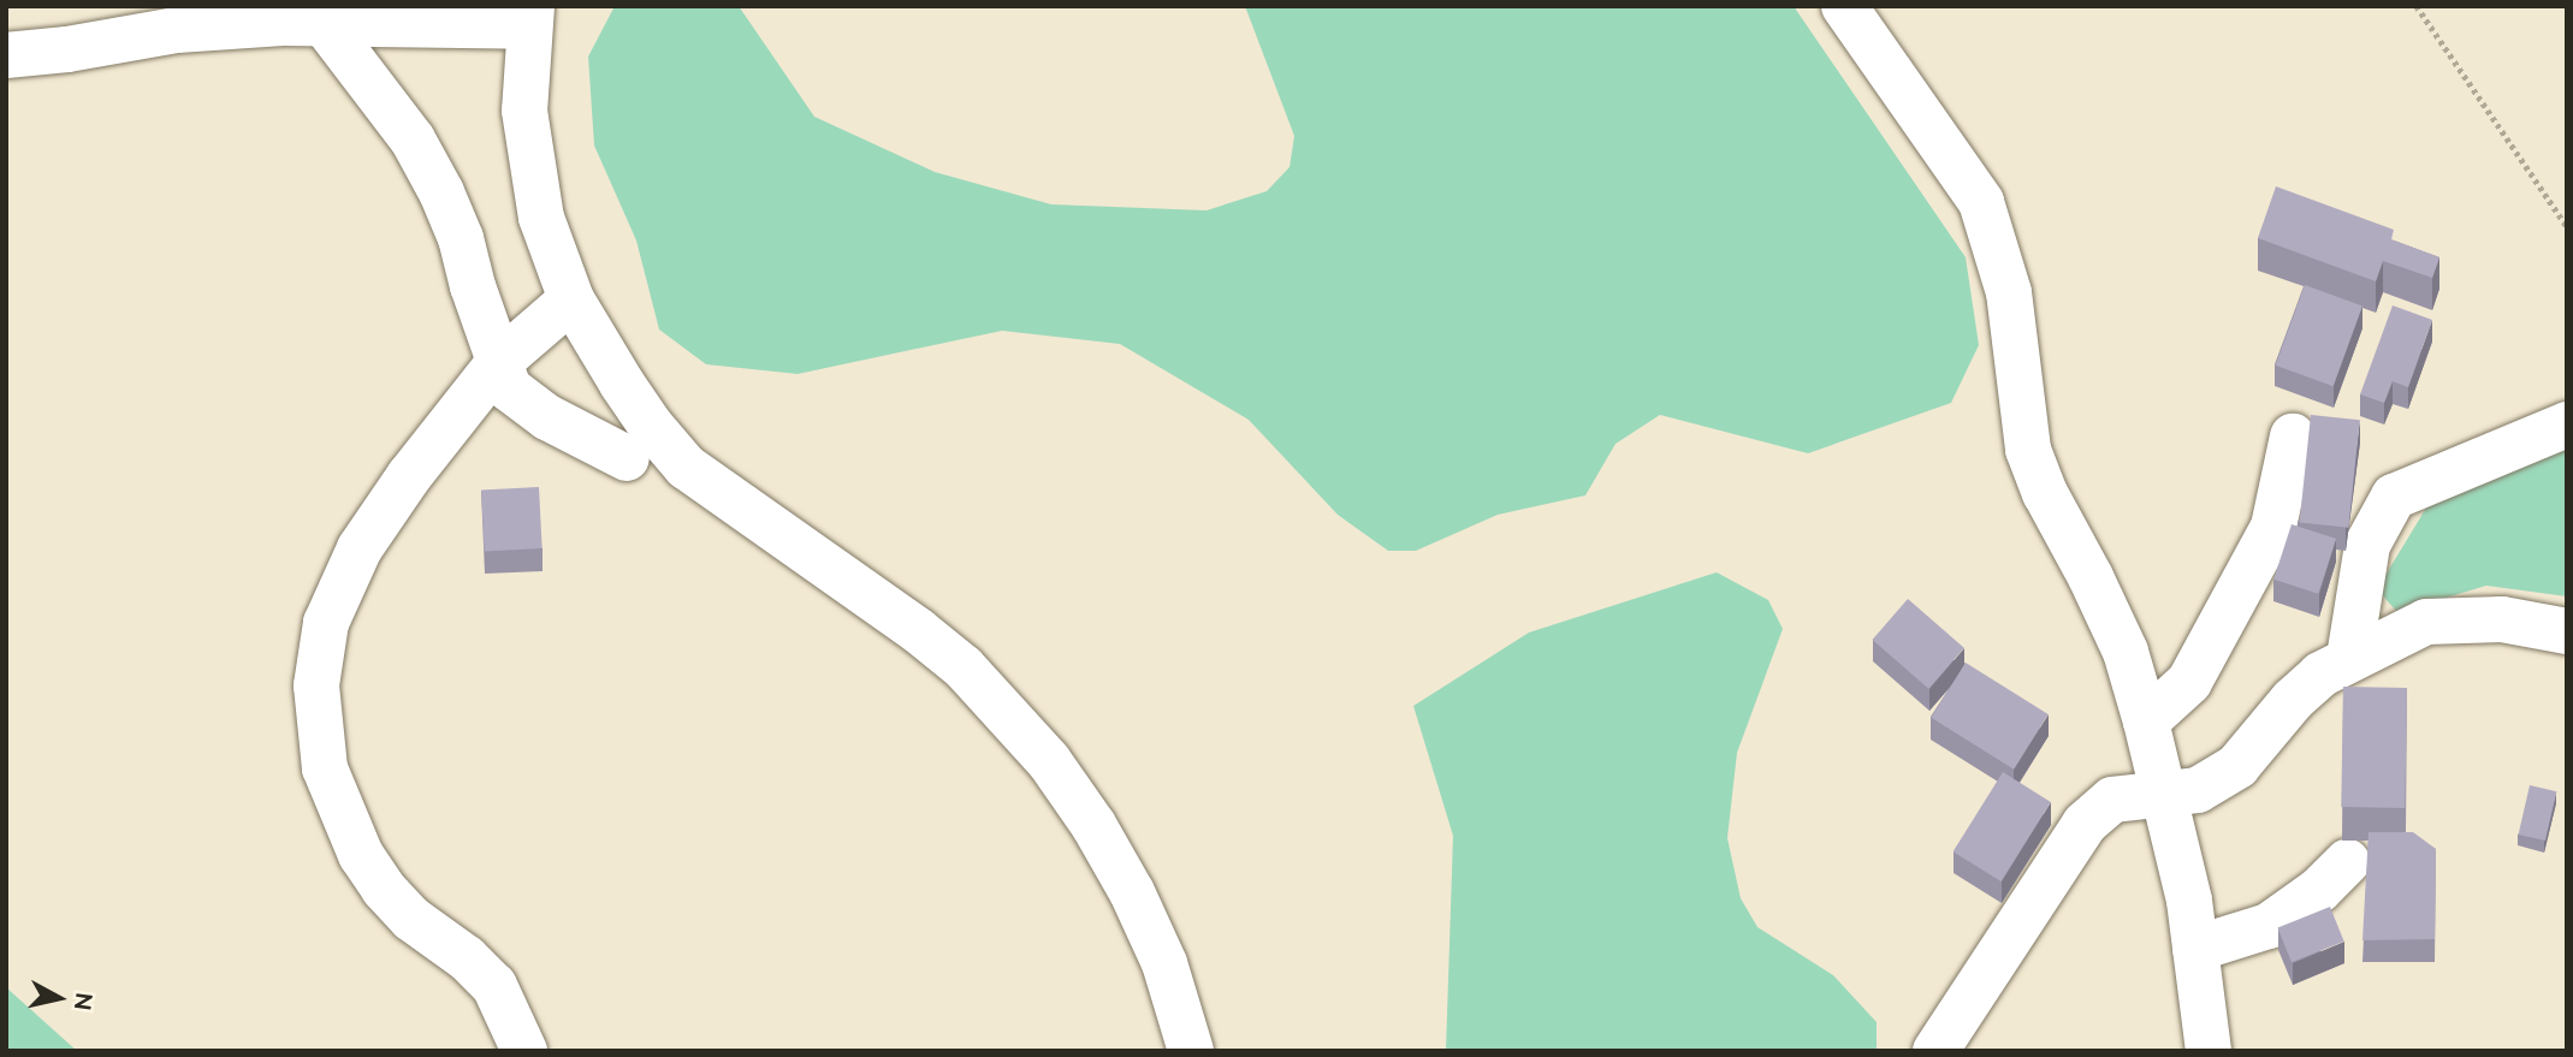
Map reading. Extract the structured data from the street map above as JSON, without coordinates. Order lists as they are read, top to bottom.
{
  "north": "right"
}
